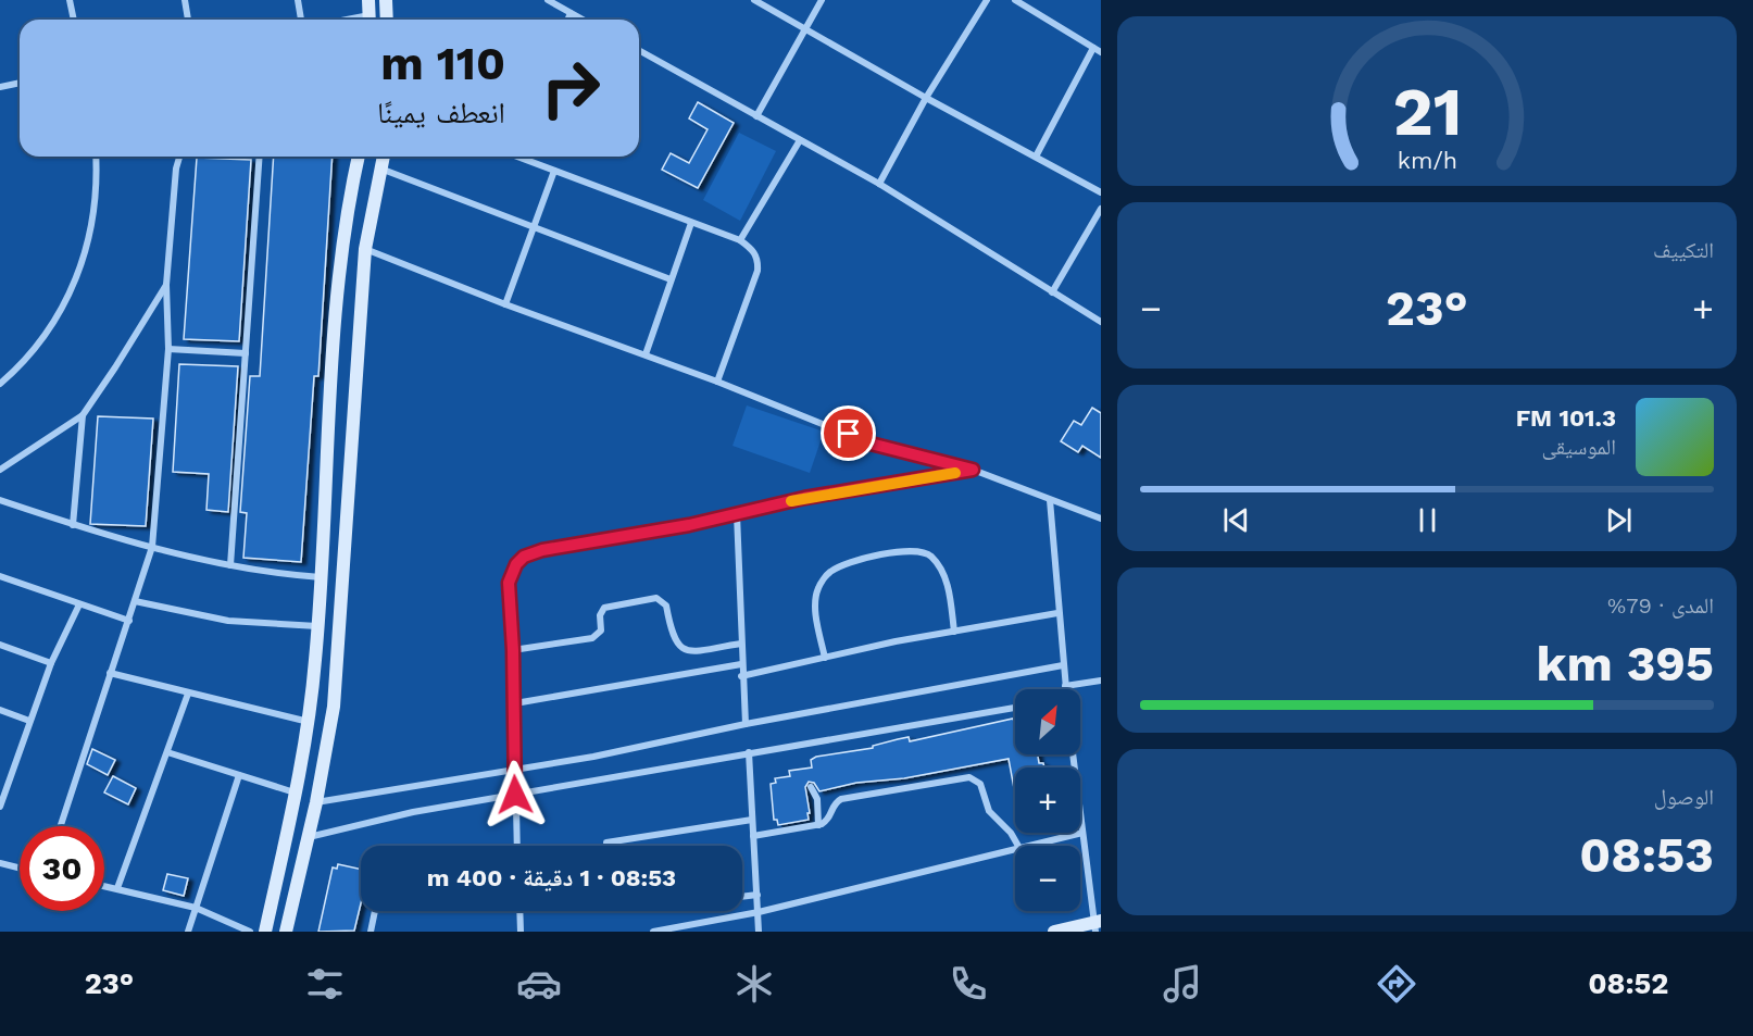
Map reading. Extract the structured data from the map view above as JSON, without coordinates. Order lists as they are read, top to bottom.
{
  "north": "top right",
  "page": {
    "turn": ["110 m", "انعطف يمينًا"],
    "tile": [
      "التكييف",
      ["المدى · 79%", "395 km"],
      ["الوصول", "08:53"]
    ],
    "heat": ["−", "23°", "+"],
    "song": ["101.3 FM", "الموسيقى"],
    "map_buttons": ["+", "−"],
    "limit": "30",
    "trip": "08:53 · 1 دقيقة · 400 m",
    "tabs": ["08:52", "23°"],
    "gauge": ["21", "km/h"]
  }
}
